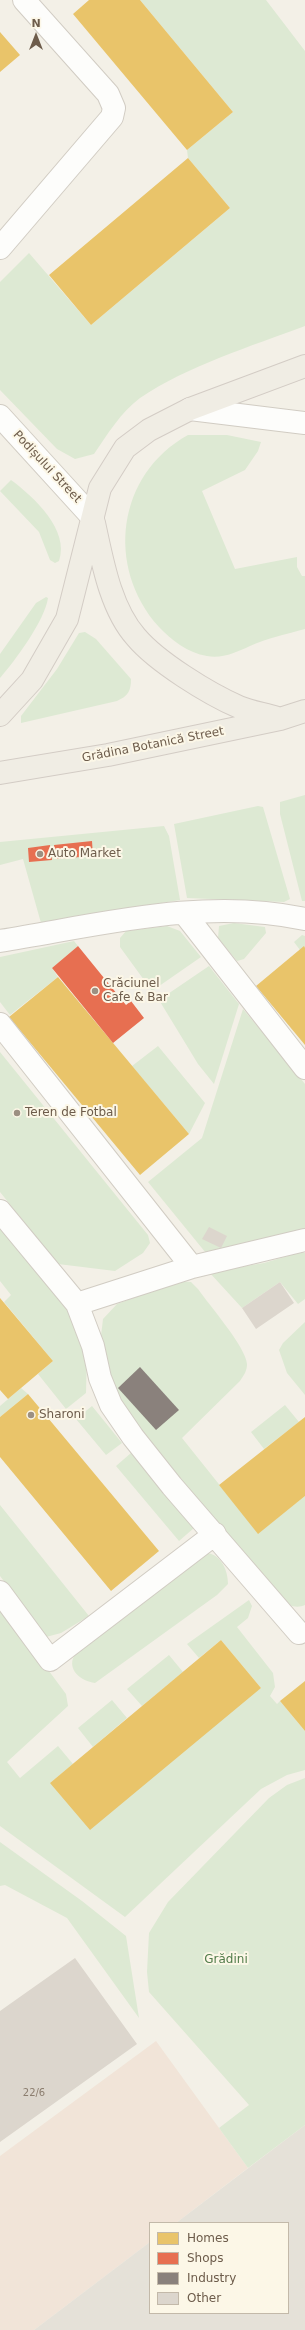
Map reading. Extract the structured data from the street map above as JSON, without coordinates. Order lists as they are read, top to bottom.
{
  "streets": {
    "main road": ["Grădina Botanică Street"],
    "street": ["Podișului Street"]
  },
  "parks": ["Grădini"],
  "places": [
    "Auto Market",
    "Crăciunel Cafe & Bar",
    "Teren de Fotbal",
    "Sharoni"
  ],
  "house_numbers": ["22/6"],
  "legend": [
    "Homes",
    "Shops",
    "Industry",
    "Other"
  ],
  "north": "top"
}
